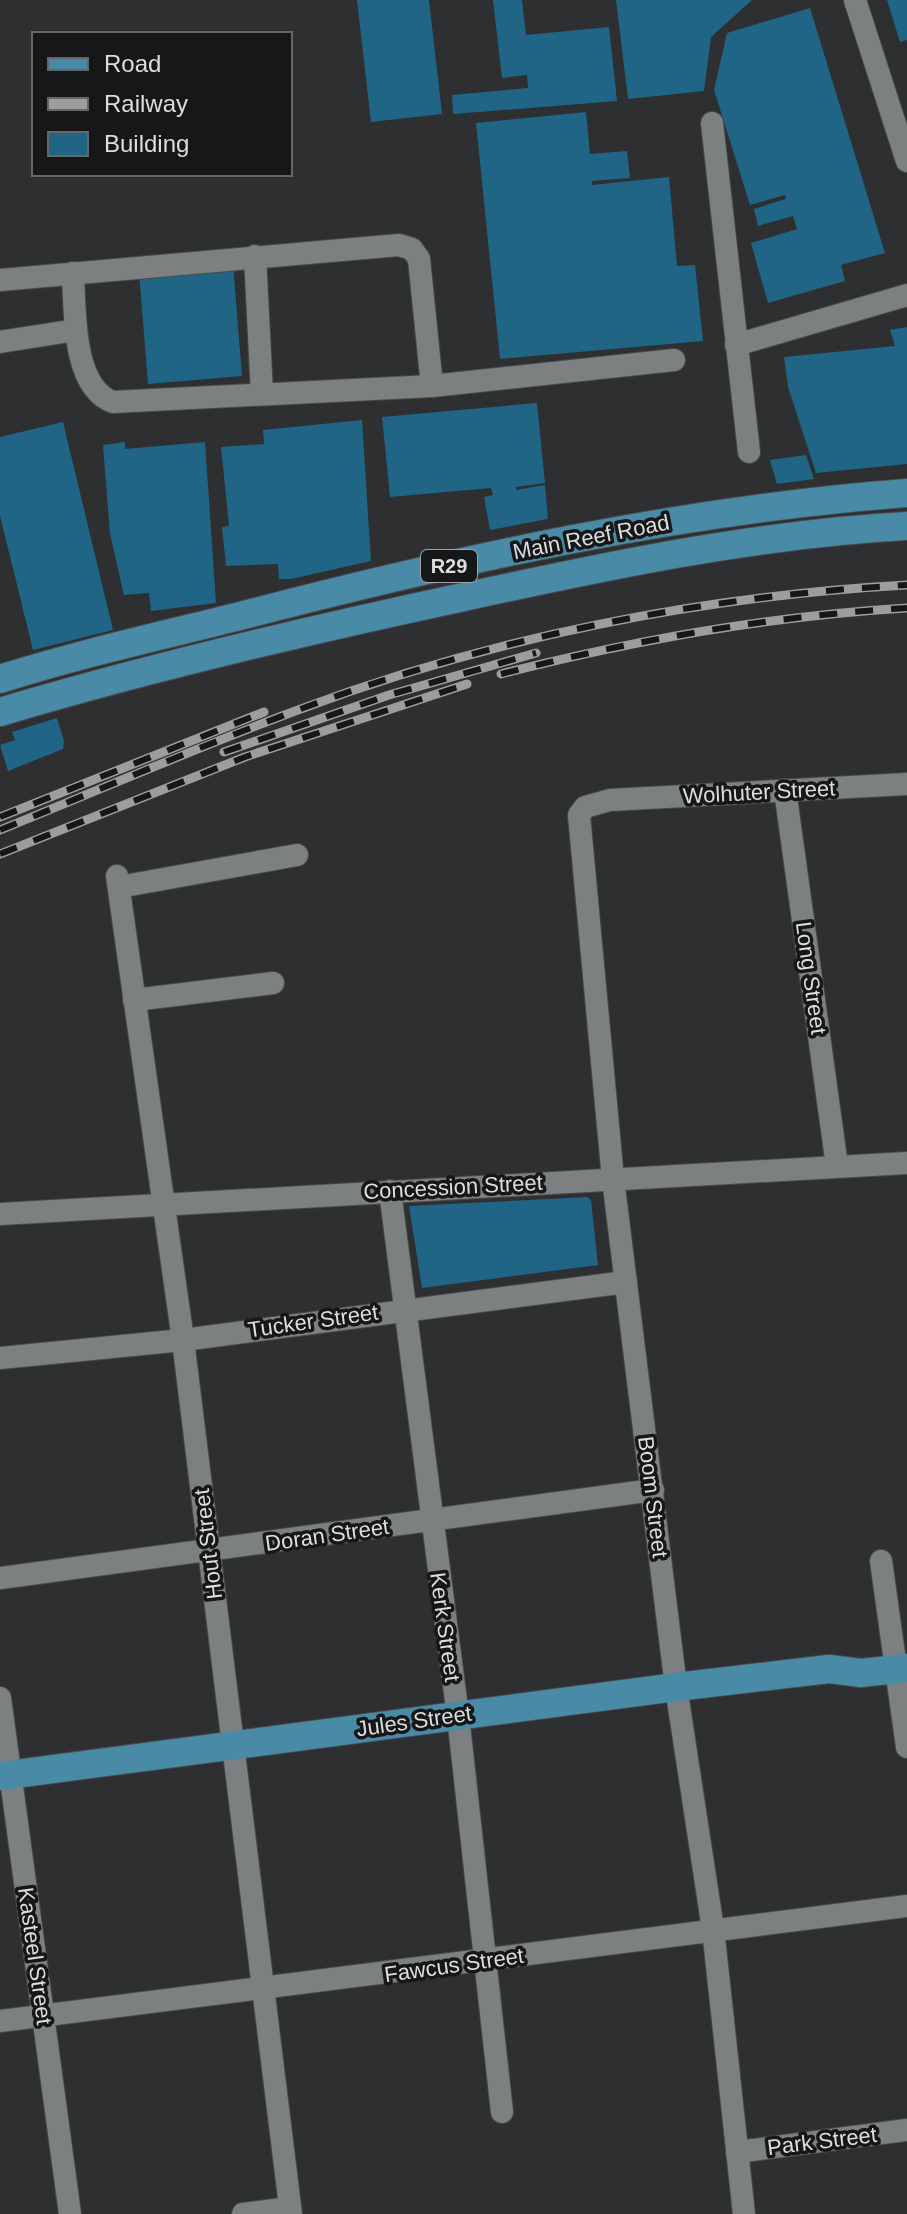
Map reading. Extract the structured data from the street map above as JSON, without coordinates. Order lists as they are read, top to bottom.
{
  "streets": {
    "main road": ["Main Reef Road", "R29", "Jules Street"],
    "street": [
      "Wolhuter Street",
      "Long Street",
      "Concession Street",
      "Tucker Street",
      "Boom Street",
      "Doran Street",
      "Hout Street",
      "Kerk Street",
      "Kasteel Street",
      "Fawcus Street",
      "Park Street"
    ]
  },
  "crossings": [
    ["Wolhuter Street", "Long Street"],
    ["Wolhuter Street", "Boom Street"],
    ["Long Street", "Concession Street"],
    ["Concession Street", "Boom Street"],
    ["Concession Street", "Hout Street"],
    ["Concession Street", "Kerk Street"],
    ["Tucker Street", "Boom Street"],
    ["Tucker Street", "Hout Street"],
    ["Tucker Street", "Kerk Street"],
    ["Boom Street", "Doran Street"],
    ["Boom Street", "Jules Street"],
    ["Boom Street", "Fawcus Street"],
    ["Boom Street", "Park Street"],
    ["Doran Street", "Hout Street"],
    ["Doran Street", "Kerk Street"],
    ["Hout Street", "Jules Street"],
    ["Hout Street", "Fawcus Street"],
    ["Kerk Street", "Jules Street"],
    ["Kerk Street", "Fawcus Street"],
    ["Jules Street", "Kasteel Street"],
    ["Kasteel Street", "Fawcus Street"]
  ],
  "legend": ["Road", "Railway", "Building"]
}
